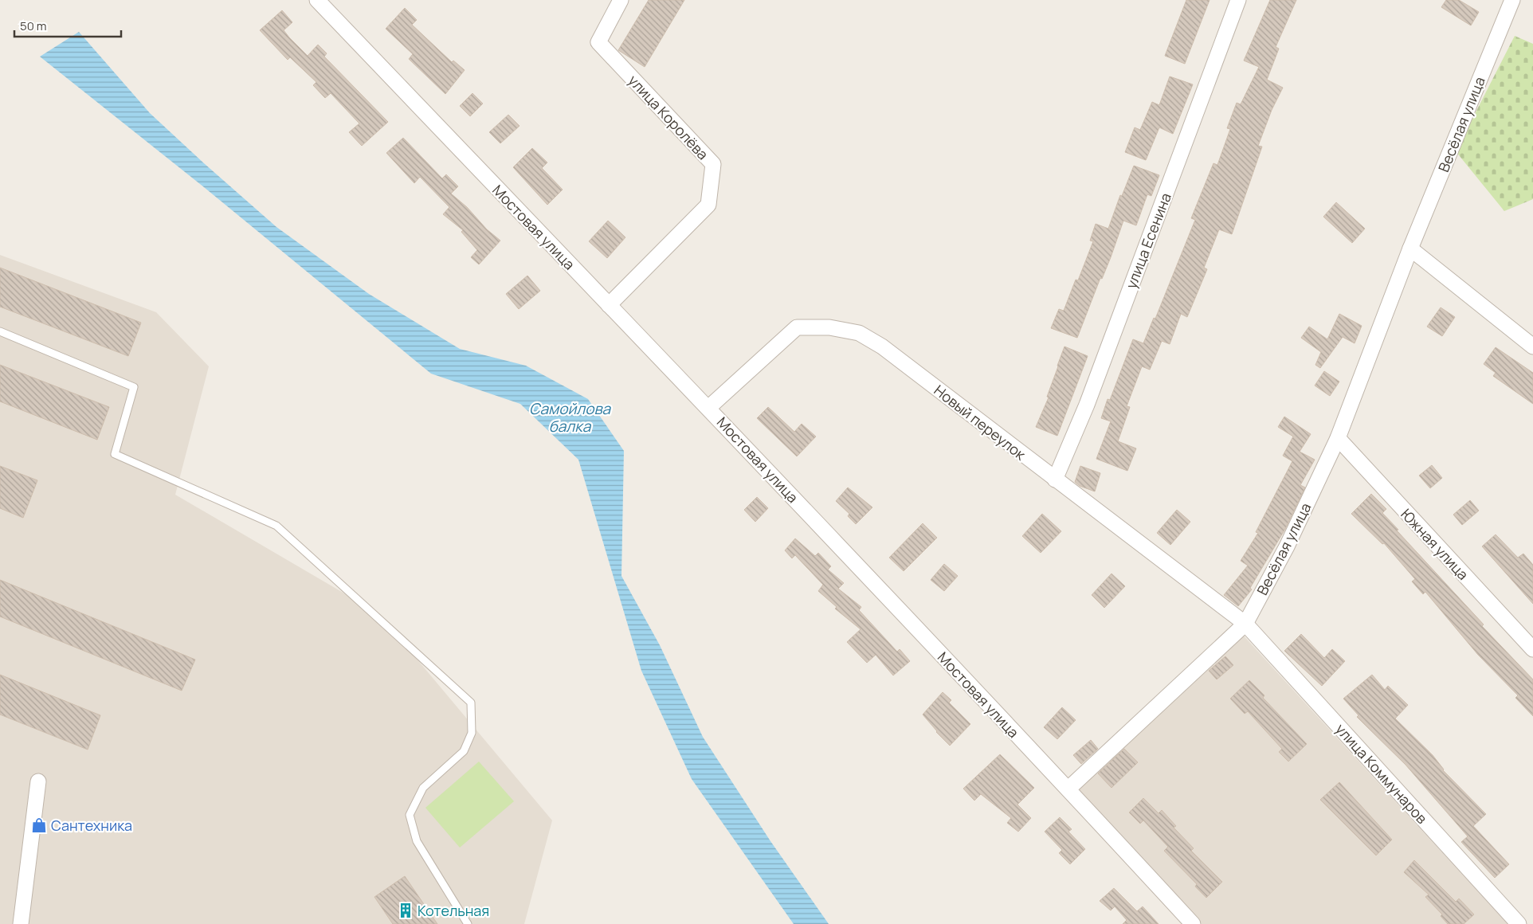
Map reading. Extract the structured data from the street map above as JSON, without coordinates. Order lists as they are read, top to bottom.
{
  "streets": {
    "street": [
      "улица Королёва",
      "Весёлая улица",
      "Мостовая улица",
      "улица Есенина",
      "Новый переулок",
      "Южная улица",
      "улица Коммунаров"
    ]
  },
  "crossings": [
    ["улица Королёва", "Мостовая улица"],
    ["Весёлая улица", "Мостовая улица"],
    ["Весёлая улица", "Новый переулок"],
    ["Весёлая улица", "Южная улица"],
    ["Весёлая улица", "улица Коммунаров"],
    ["Мостовая улица", "Новый переулок"],
    ["улица Есенина", "Новый переулок"],
    ["Новый переулок", "улица Коммунаров"]
  ],
  "water": ["Самойлова балка"],
  "places": {
    "shop": ["Сантехника"],
    "building": ["Котельная"]
  },
  "scale_bar": "50 m"
}
